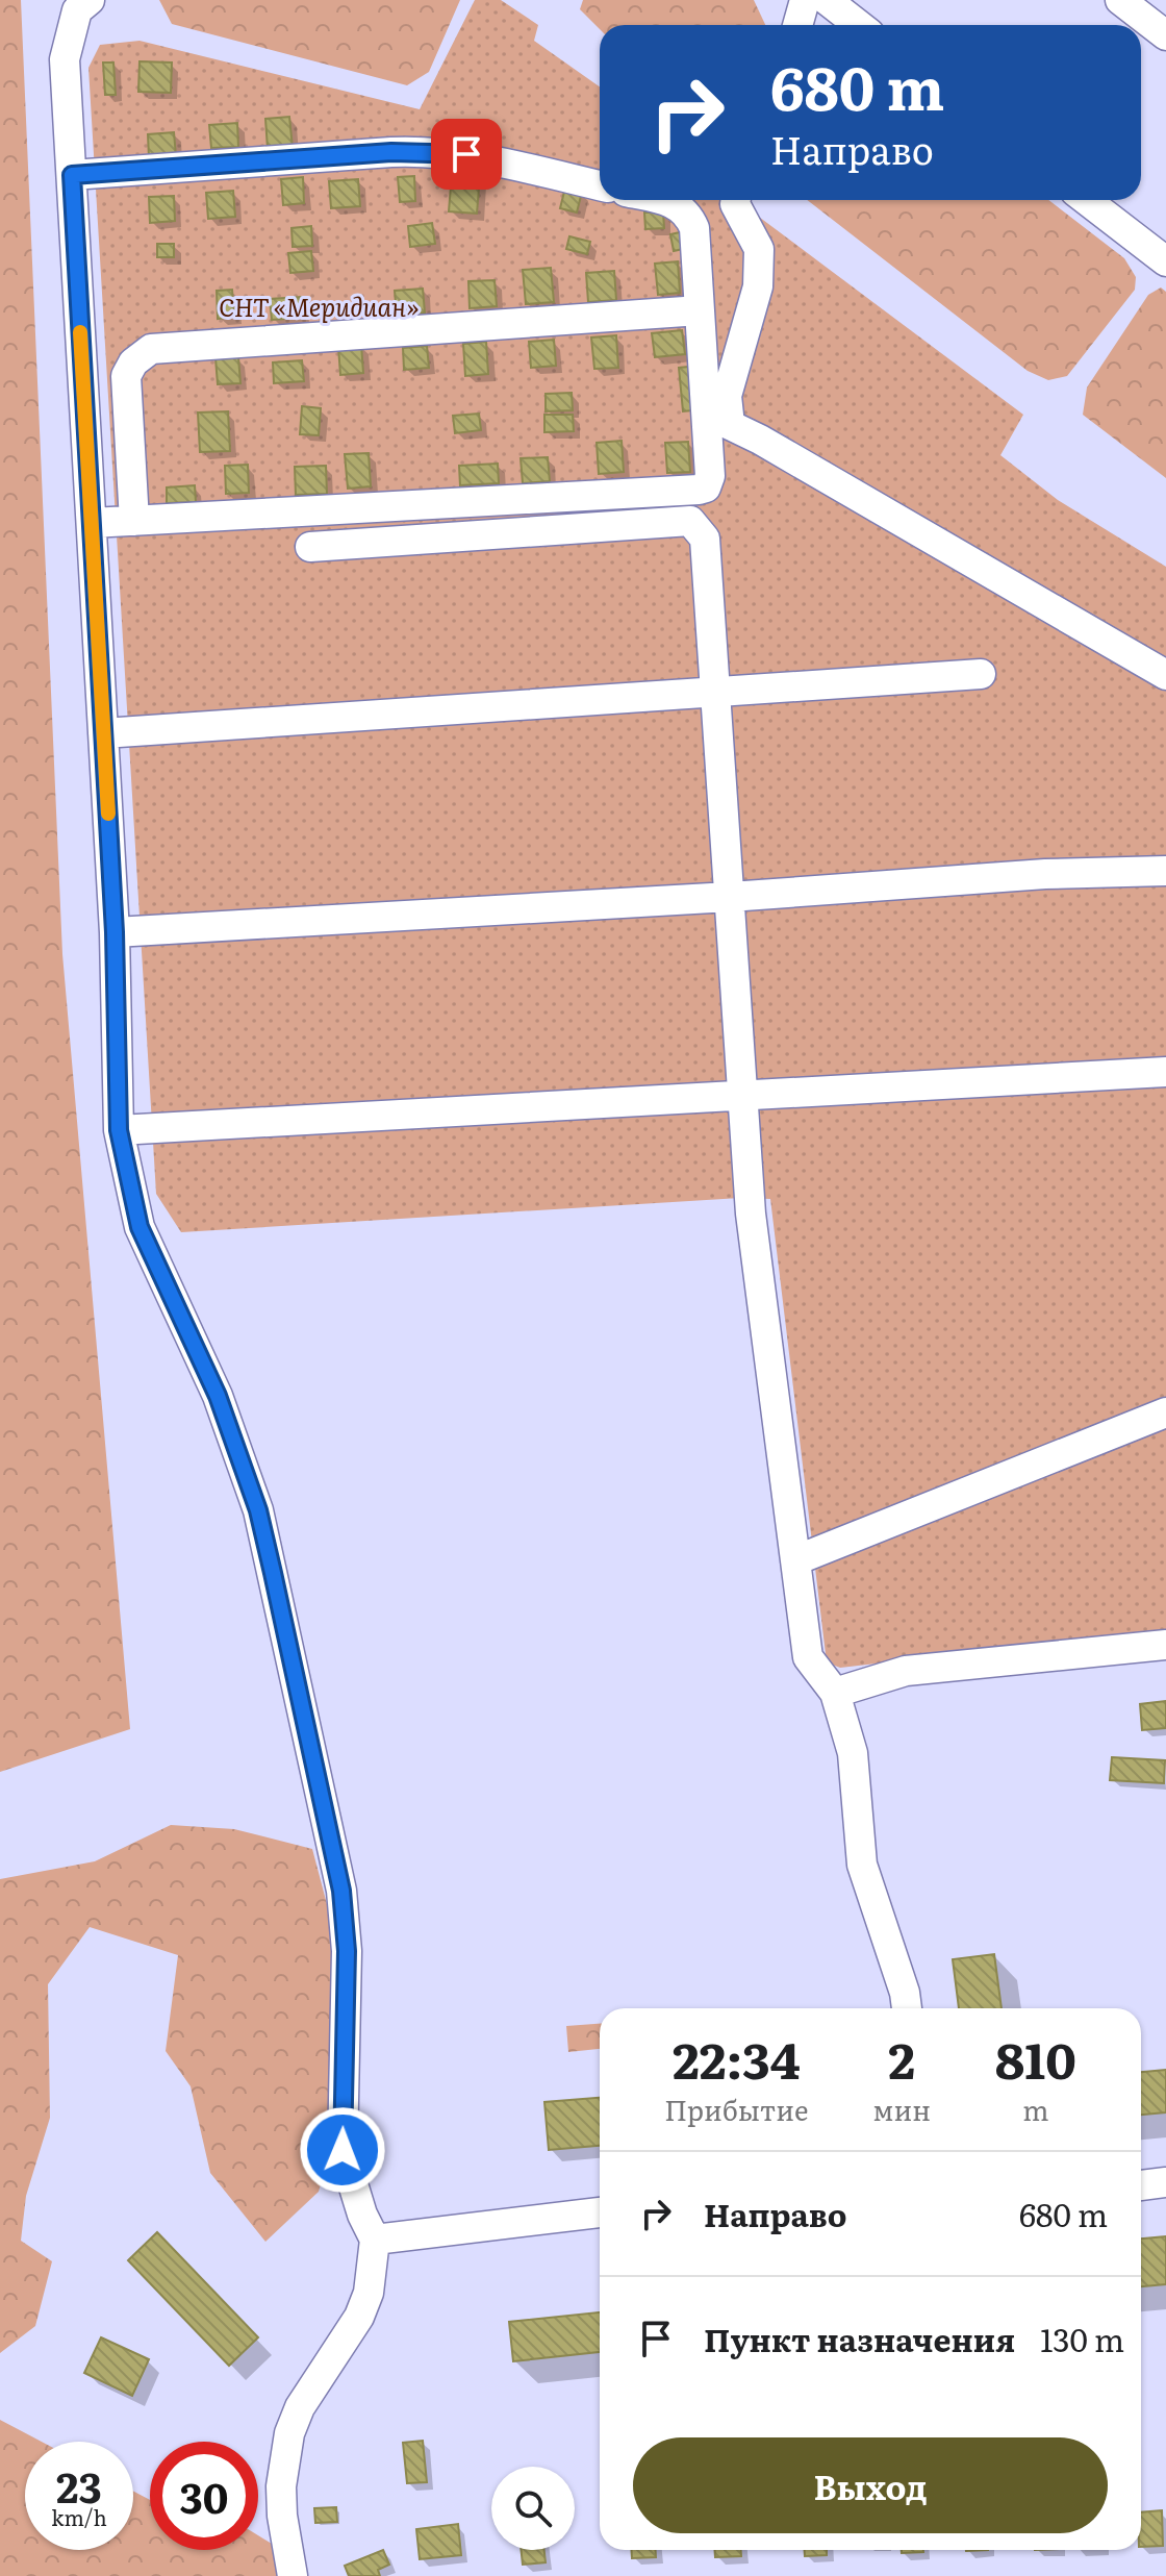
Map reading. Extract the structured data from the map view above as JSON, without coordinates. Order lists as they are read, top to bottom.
{
  "parks": ["СНТ «Меридиан»"],
  "page": {
    "turn": ["680 m", "Направо"],
    "eta": [
      "22:34",
      "Прибытие",
      "2",
      "мин",
      "810",
      "m"
    ],
    "list": [
      {
        "name": "Направо",
        "value": "680 m"
      },
      {
        "name": "Пункт назначения",
        "value": "130 m"
      }
    ],
    "buttons": "Выход",
    "speed": "23 km/h",
    "limit": "30"
  }
}
